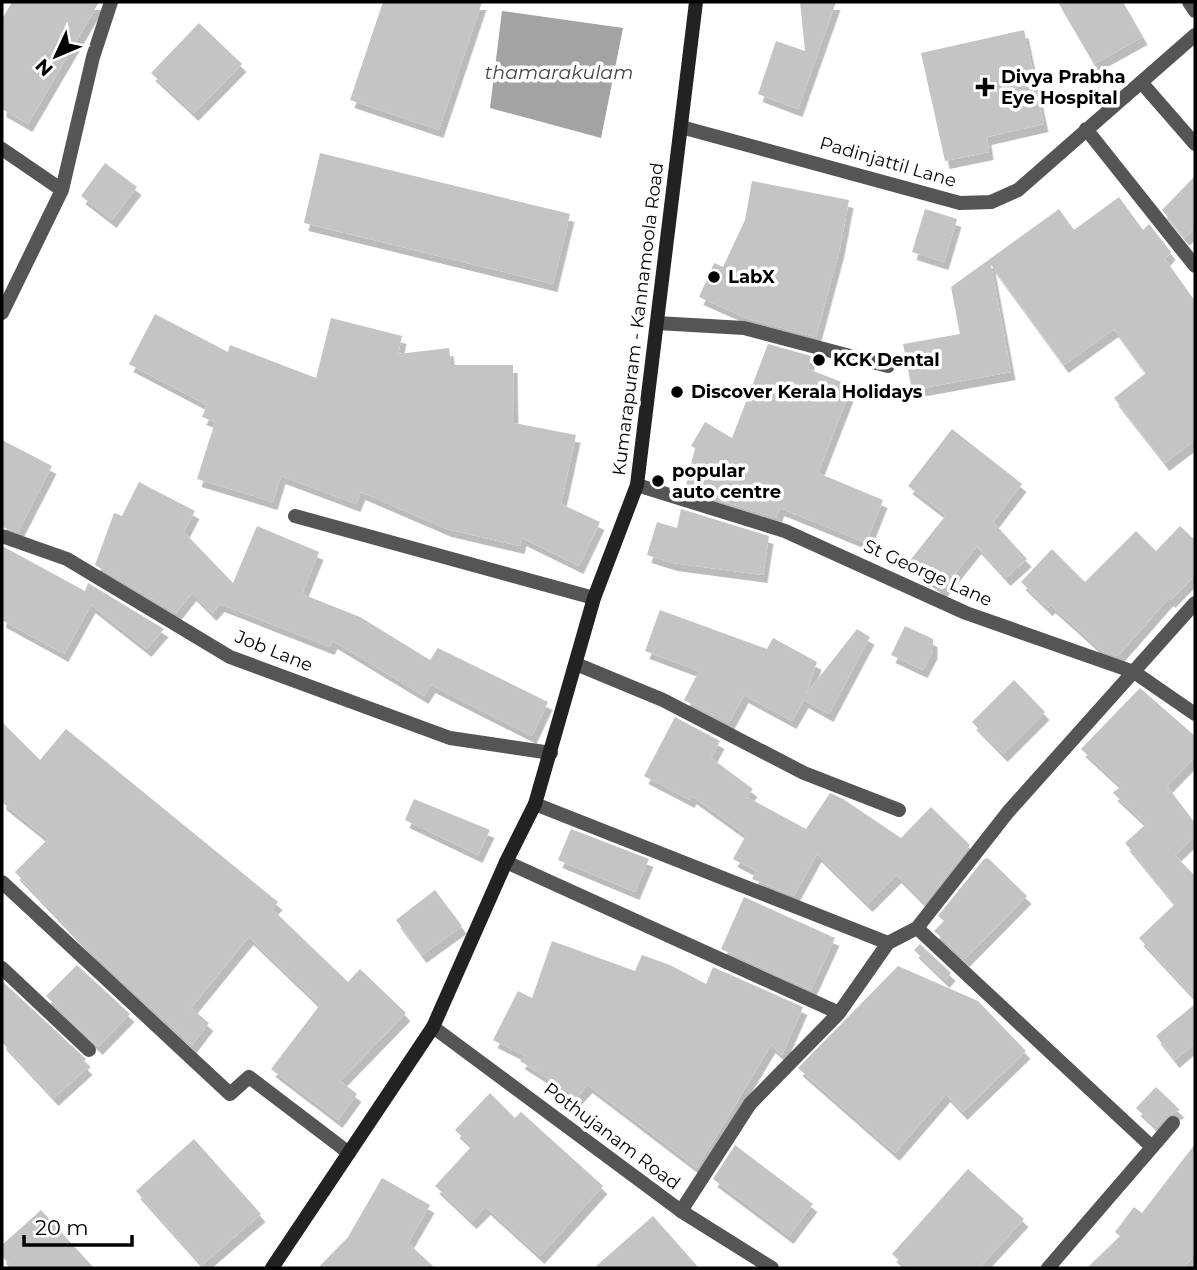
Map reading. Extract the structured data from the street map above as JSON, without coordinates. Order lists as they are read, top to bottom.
{
  "streets": {
    "main road": ["Kumarapuram - Kannamoola Road"],
    "street": [
      "Padinjattil Lane",
      "St George Lane",
      "Job Lane",
      "Pothujanam Road"
    ]
  },
  "crossings": [
    ["Padinjattil Lane", "Kumarapuram - Kannamoola Road"],
    ["Kumarapuram - Kannamoola Road", "St George Lane"],
    ["Kumarapuram - Kannamoola Road", "Job Lane"],
    ["Kumarapuram - Kannamoola Road", "Pothujanam Road"]
  ],
  "water": ["thamarakulam"],
  "places": {
    "health": ["Divya Prabha Eye Hospital"],
    "other": [
      "LabX",
      "KCK Dental",
      "Discover Kerala Holidays",
      "popular auto centre"
    ]
  },
  "scale_bar": "20 m",
  "north": "bottom left"
}
